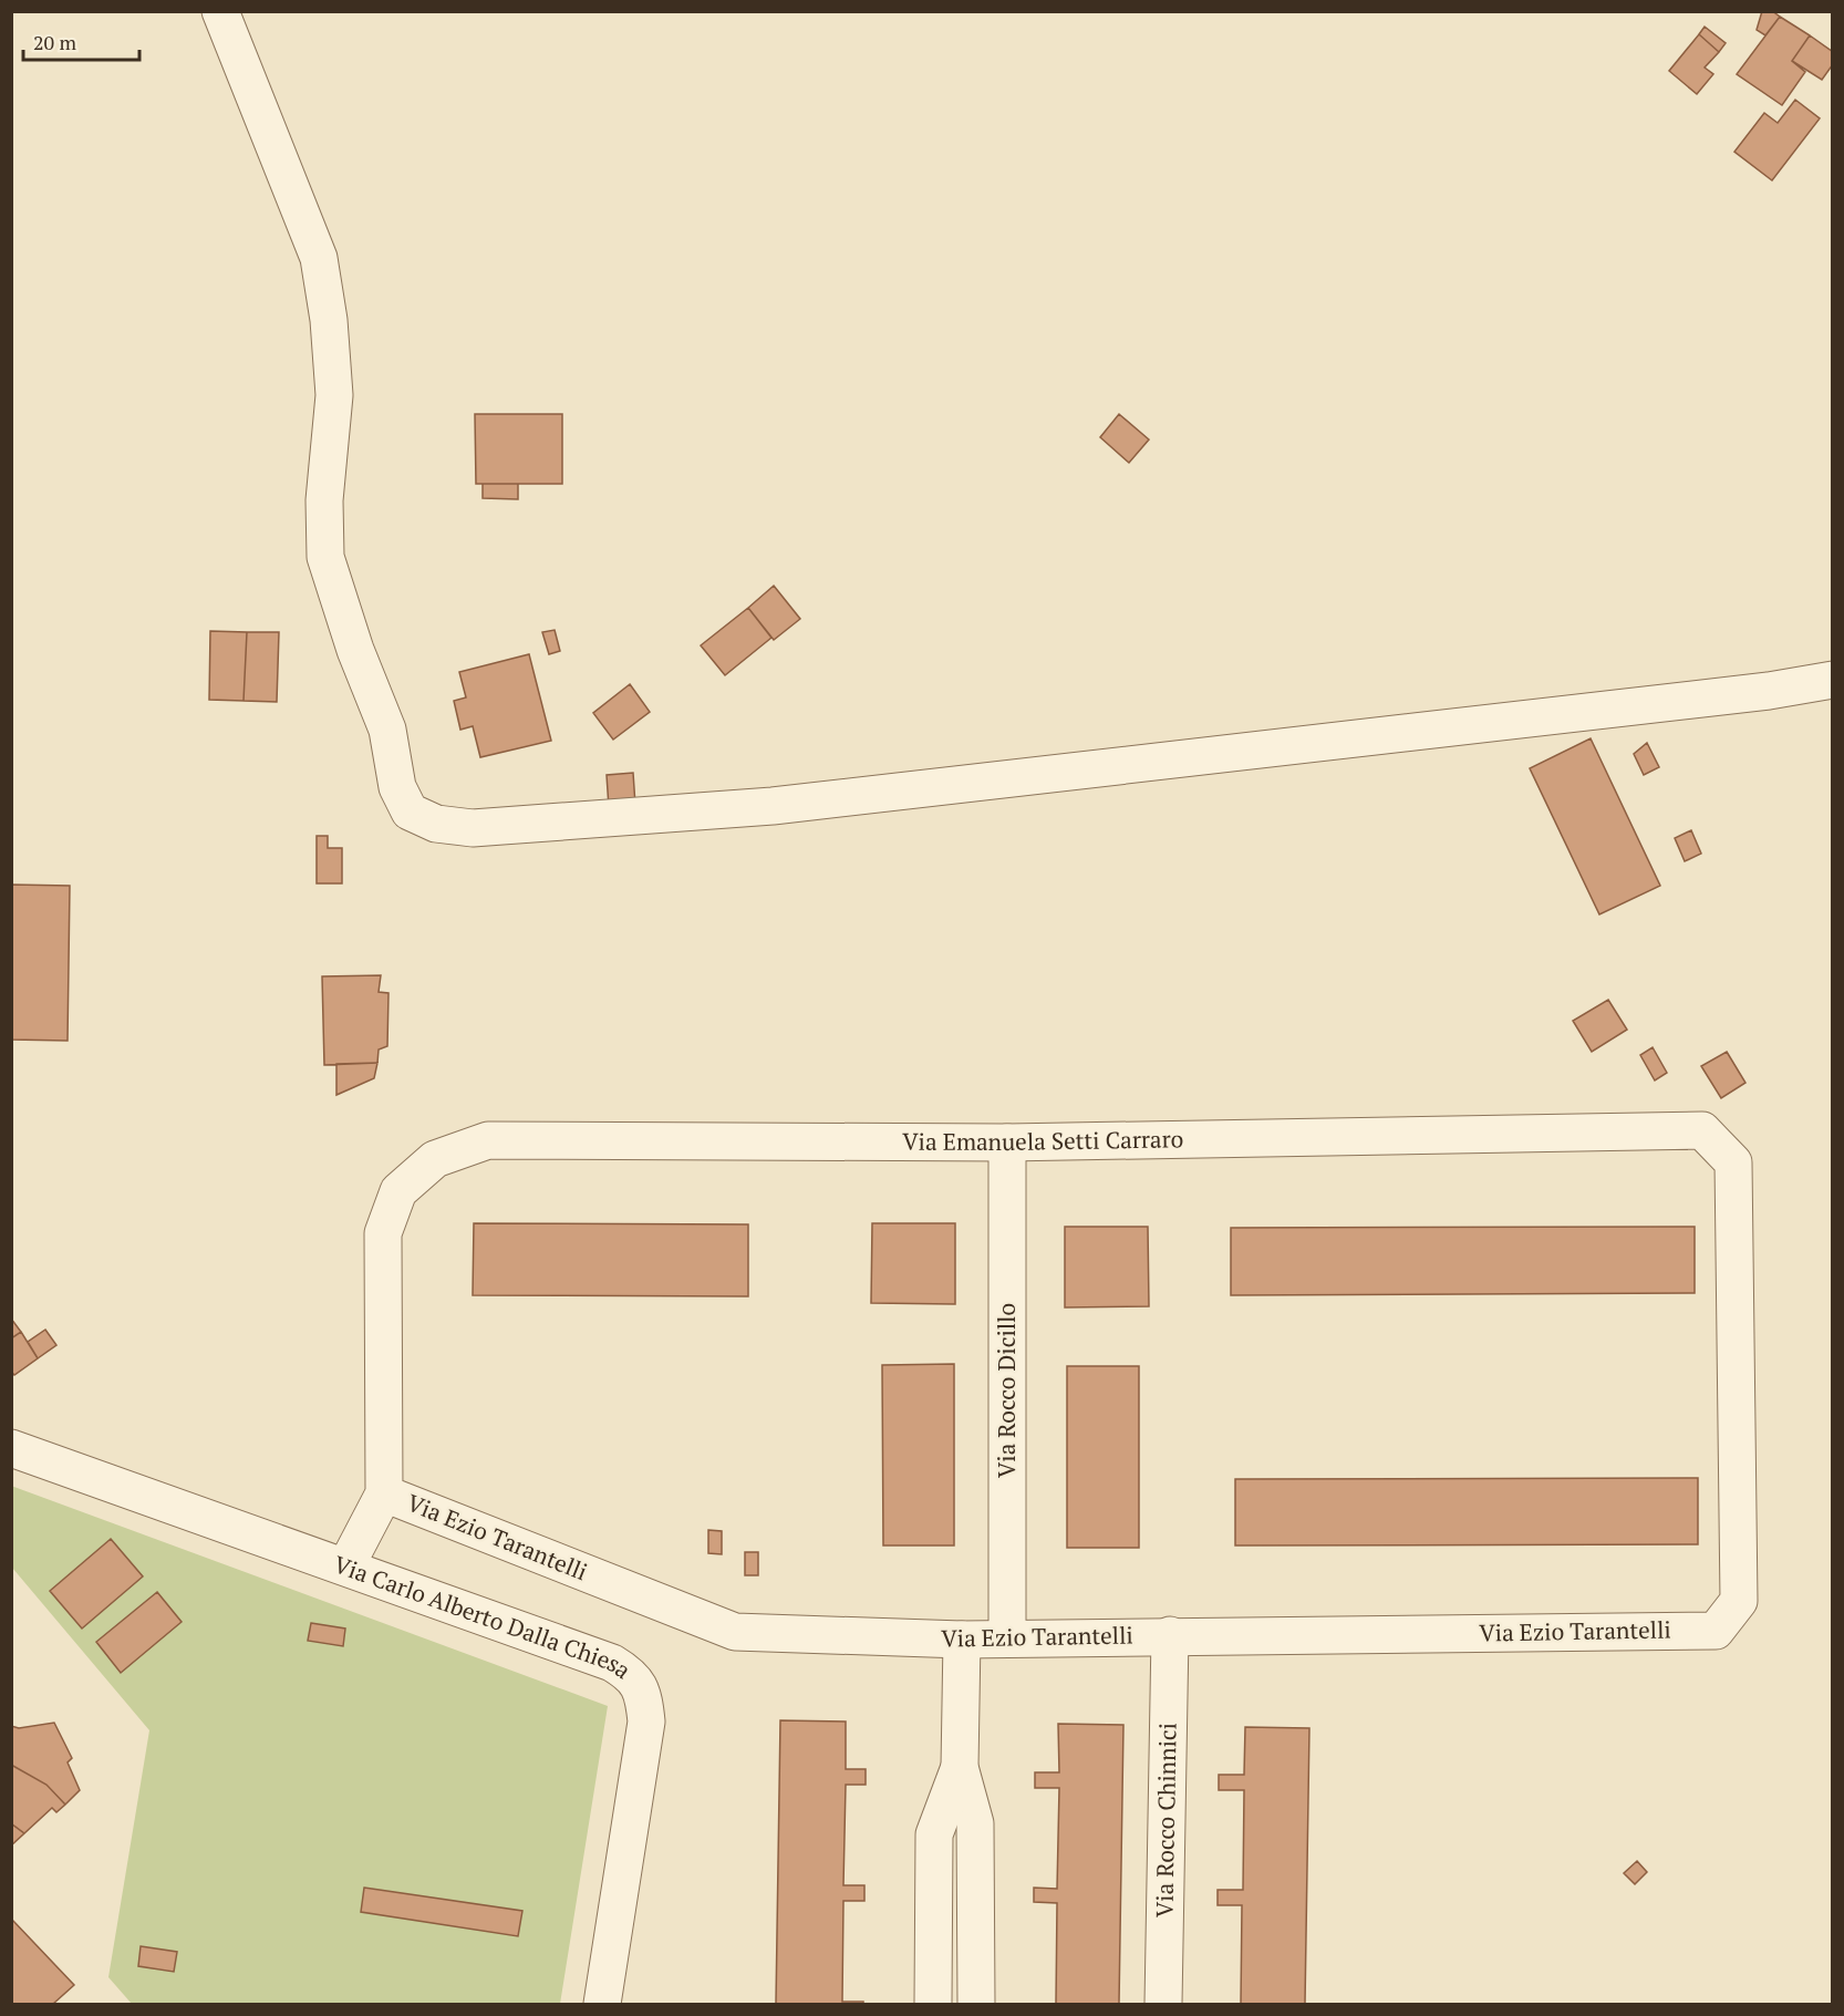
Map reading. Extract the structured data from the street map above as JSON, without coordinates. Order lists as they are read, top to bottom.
{
  "streets": {
    "street": [
      "Via Emanuela Setti Carraro",
      "Via Rocco Dicillo",
      "Via Ezio Tarantelli",
      "Via Carlo Alberto Dalla Chiesa",
      "Via Rocco Chinnici"
    ]
  },
  "crossings": [
    ["Via Emanuela Setti Carraro", "Via Rocco Dicillo"],
    ["Via Emanuela Setti Carraro", "Via Ezio Tarantelli"],
    ["Via Rocco Dicillo", "Via Ezio Tarantelli"],
    ["Via Ezio Tarantelli", "Via Rocco Chinnici"]
  ],
  "scale_bar": "20 m"
}
